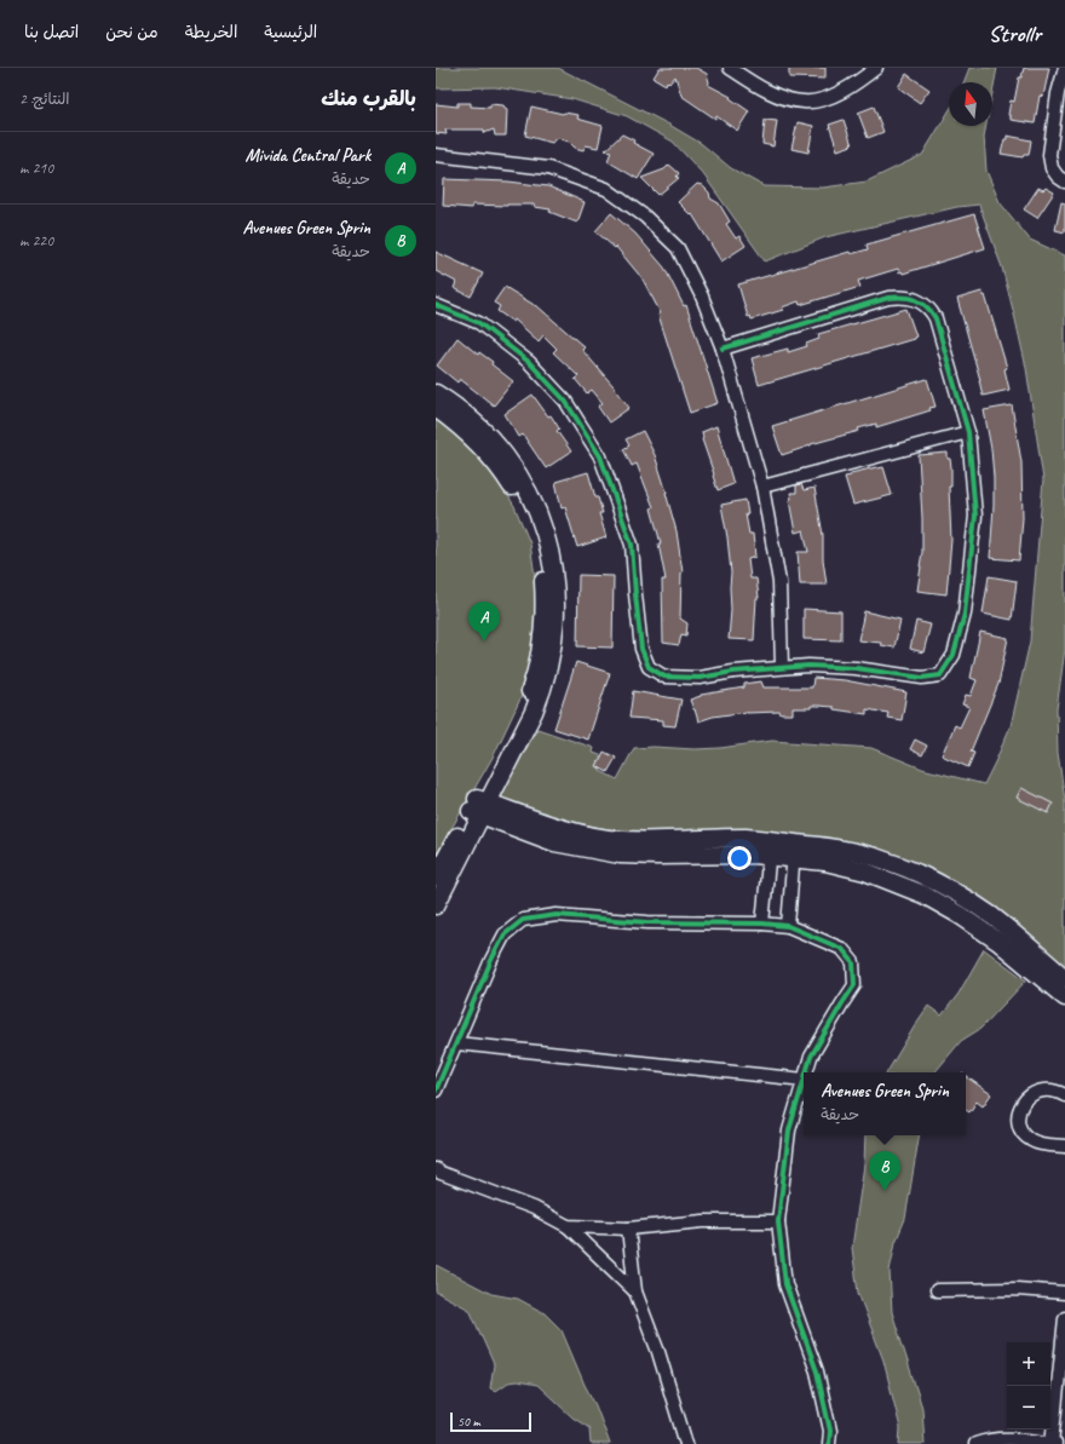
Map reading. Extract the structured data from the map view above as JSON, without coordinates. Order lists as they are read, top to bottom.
{
  "scale_bar": "50 m",
  "north": "top",
  "page": {
    "header": "Strollr",
    "nav": [
      "الرئيسية",
      "الخريطة",
      "من نحن",
      "اتصل بنا"
    ],
    "heading": ["بالقرب منك", "النتائج: 2"],
    "list": [
      {
        "mark": "A",
        "name": "Mivida Central Park",
        "note": "حديقة",
        "value": "210 m"
      },
      {
        "mark": "B",
        "name": "Avenues Green Sprin",
        "note": "حديقة",
        "value": "220 m"
      }
    ],
    "pins": ["A", "B"],
    "popup": ["Avenues Green Sprin", "حديقة"],
    "map_buttons": ["+", "−"],
    "scale": "50 m"
  }
}
